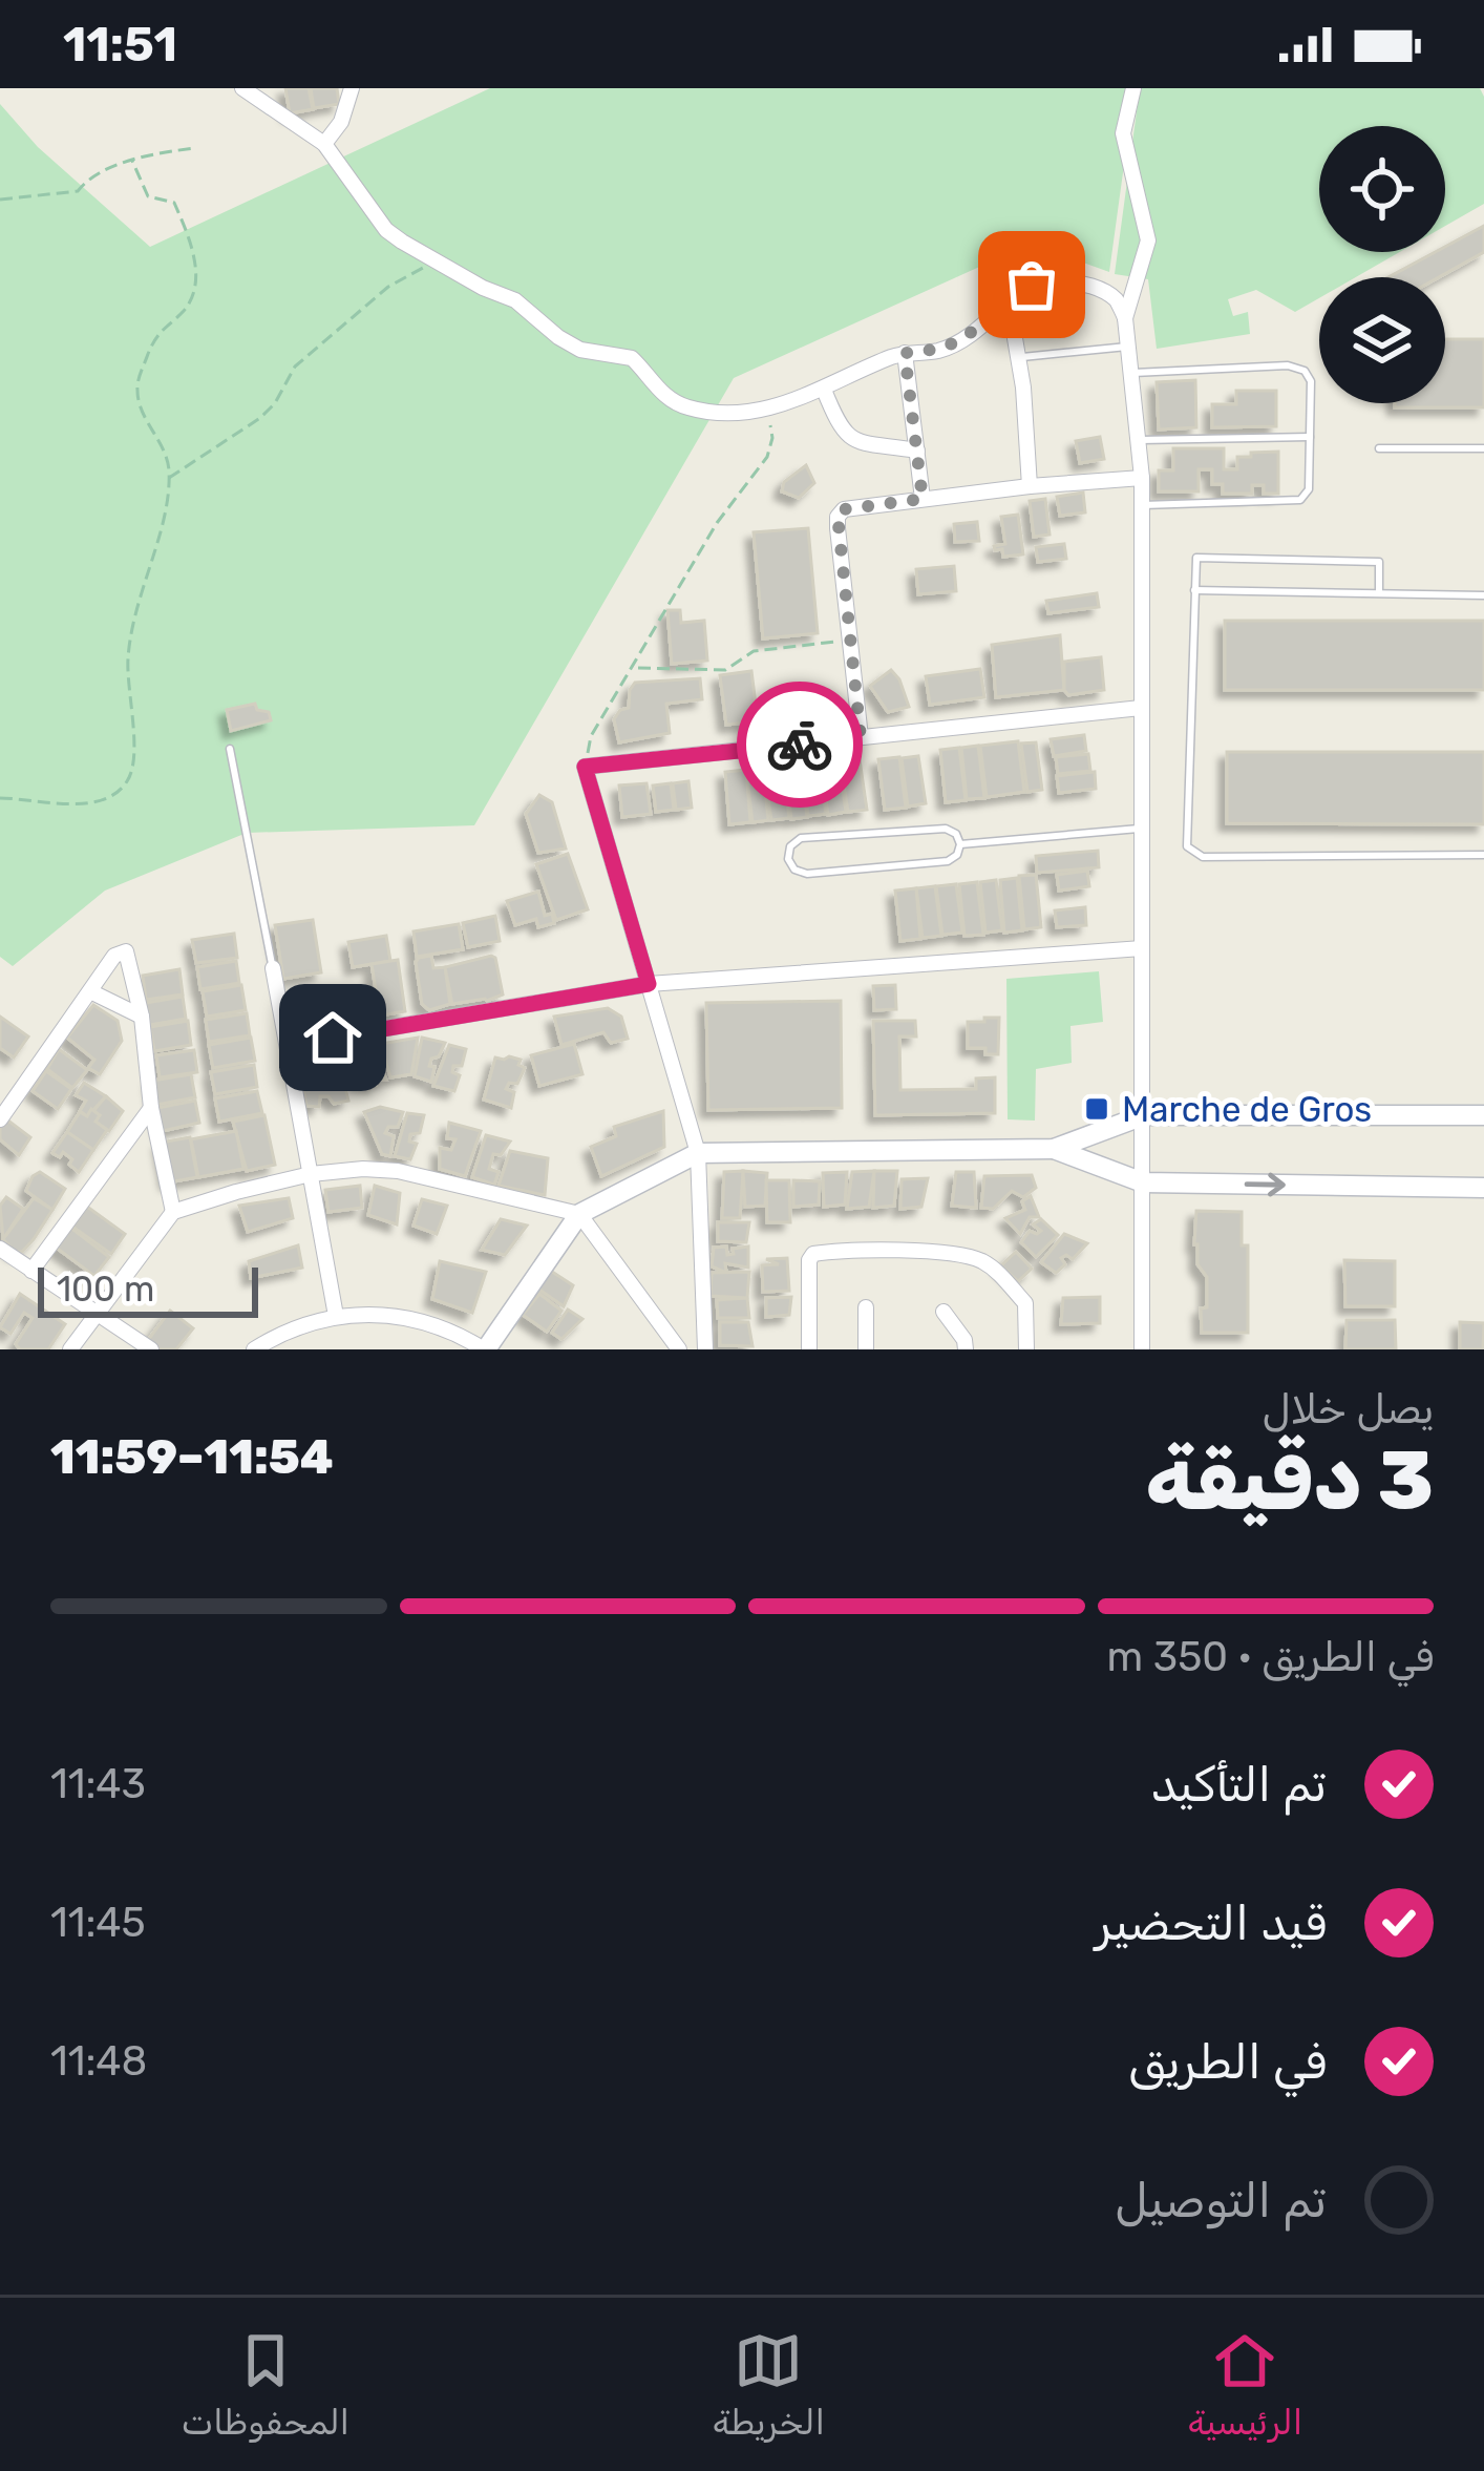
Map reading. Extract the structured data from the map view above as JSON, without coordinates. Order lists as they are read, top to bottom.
{
  "places": {
    "transit": ["Marche de Gros"]
  },
  "scale_bar": "100 m",
  "page": {
    "status": "11:51",
    "scale": "100 m",
    "heading": ["3 دقيقة", "يصل خلال", "11:54–11:59"],
    "bar": "في الطريق · 350 m",
    "list": [
      ["تم التأكيد", "11:43"],
      ["قيد التحضير", "11:45"],
      ["في الطريق", "11:48"],
      "تم التوصيل"
    ],
    "tabs": ["الرئيسية", "الخريطة", "المحفوظات"]
  }
}
